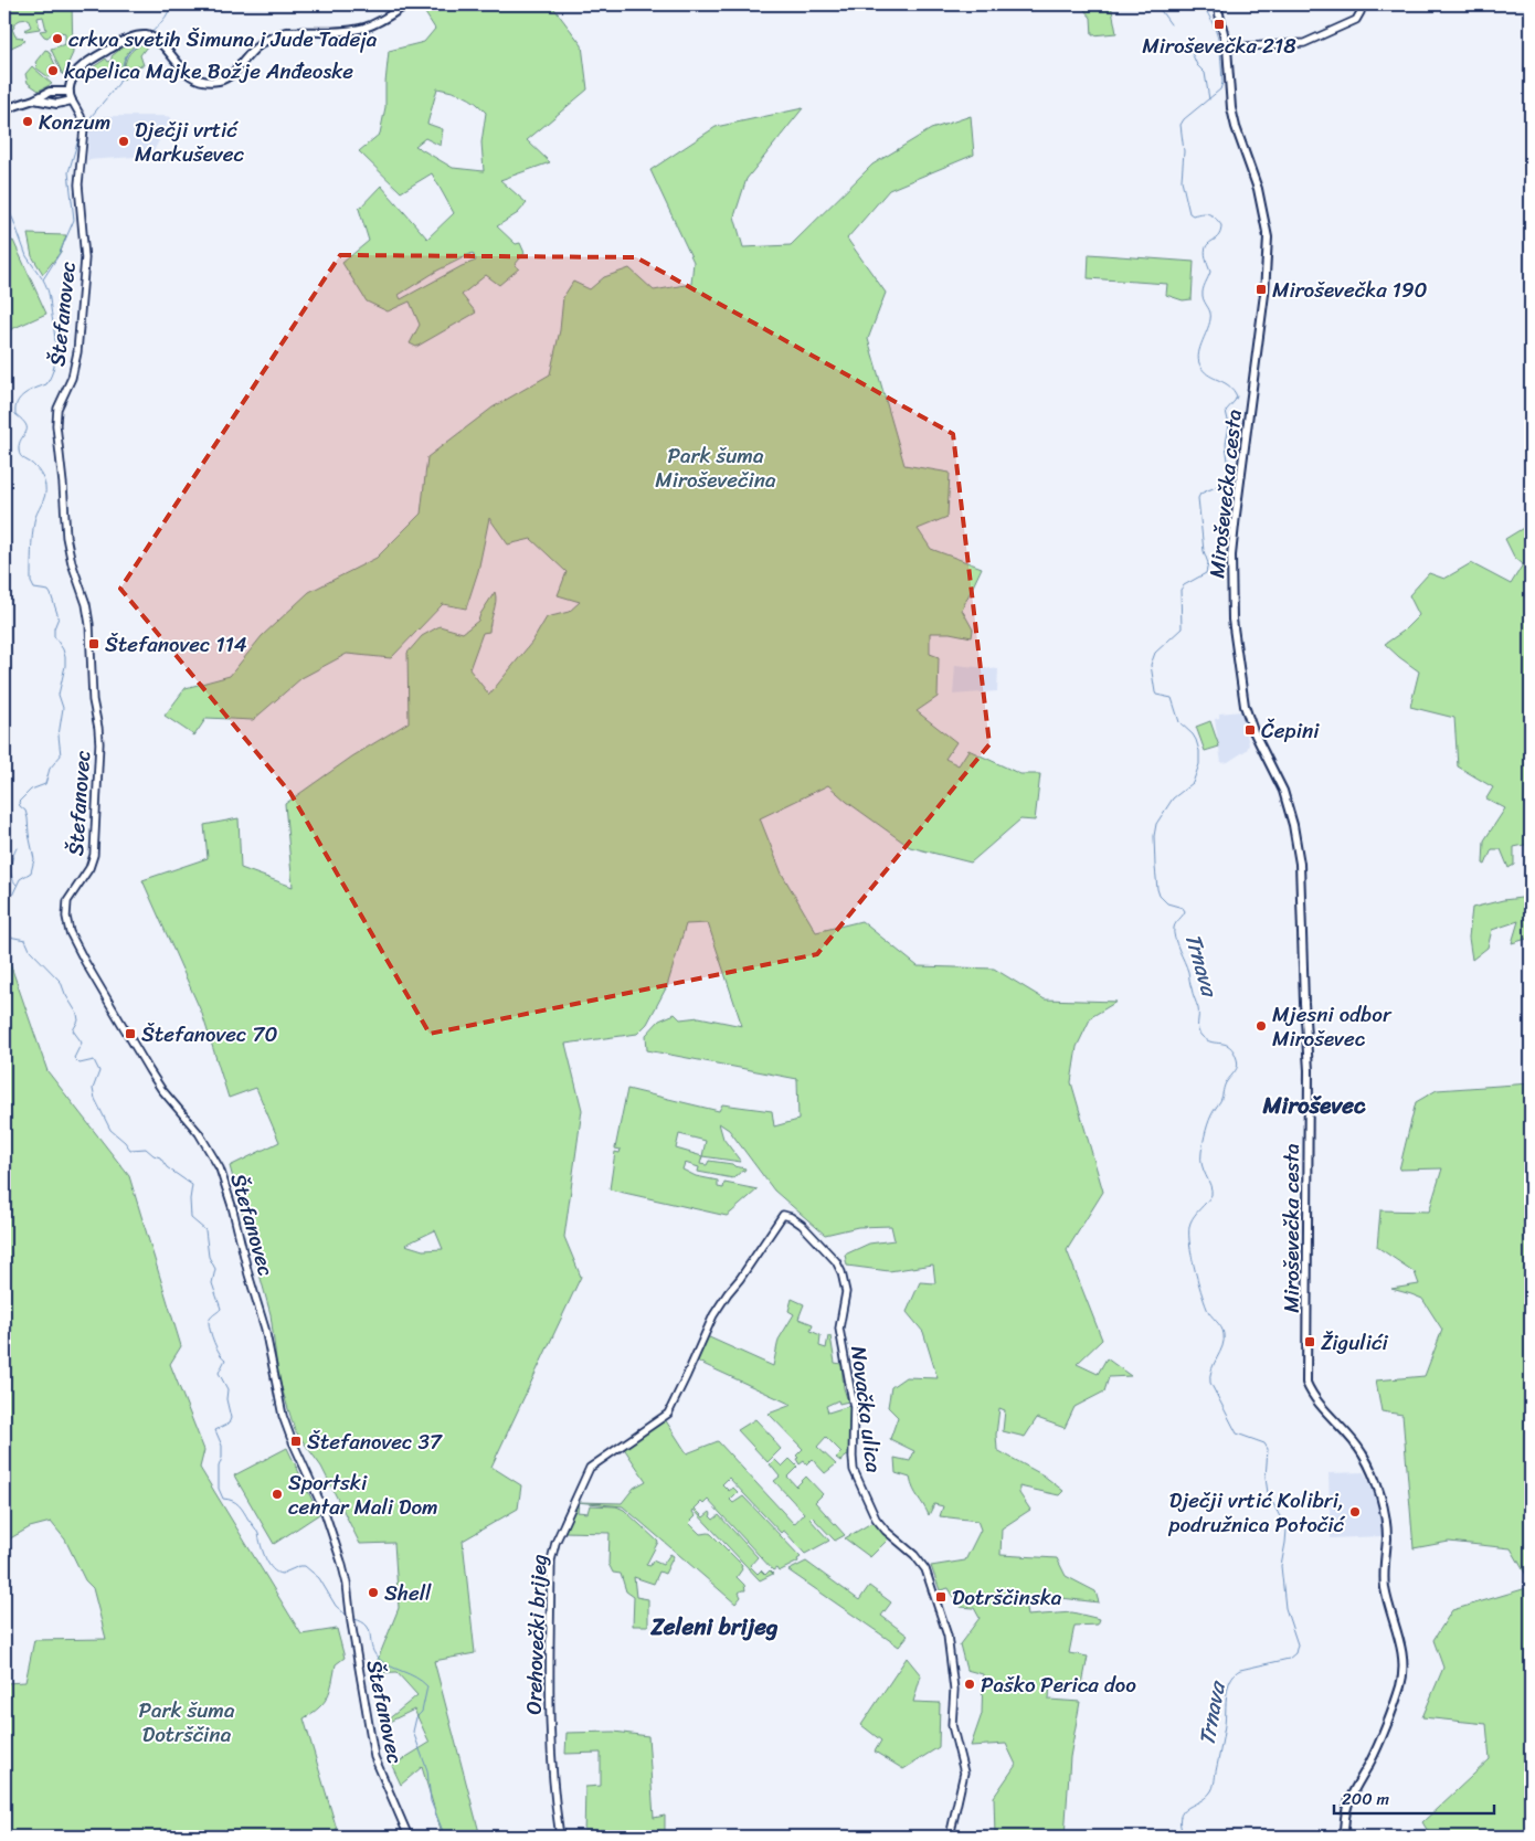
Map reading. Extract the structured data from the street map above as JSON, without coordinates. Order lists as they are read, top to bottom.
{
  "streets": {
    "main road": ["Miroševečka cesta"],
    "street": ["Štefanovec", "Novačka ulica", "Orehovečki brijeg"]
  },
  "crossings": [
    ["Novačka ulica", "Orehovečki brijeg"]
  ],
  "districts": ["Miroševec", "Zeleni brijeg"],
  "water": ["Trnava"],
  "parks": ["Park šuma Miroševečina", "Park šuma Dotrščina"],
  "places": {
    "transit": [
      "Miroševečka 218",
      "Miroševečka 190",
      "Štefanovec 114",
      "Čepini",
      "Štefanovec 70",
      "Žigulići",
      "Štefanovec 37",
      "Dotrščinska"
    ],
    "other": [
      "crkva svetih Šimuna i Jude Tadeja",
      "kapelica Majke Božje Anđeoske",
      "Konzum",
      "Dječji vrtić Markuševec",
      "Mjesni odbor Miroševec",
      "Sportski centar Mali Dom",
      "Dječji vrtić Kolibri, podružnica Potočić",
      "Shell",
      "Paško Perica doo"
    ]
  },
  "scale_bar": "200 m"
}
